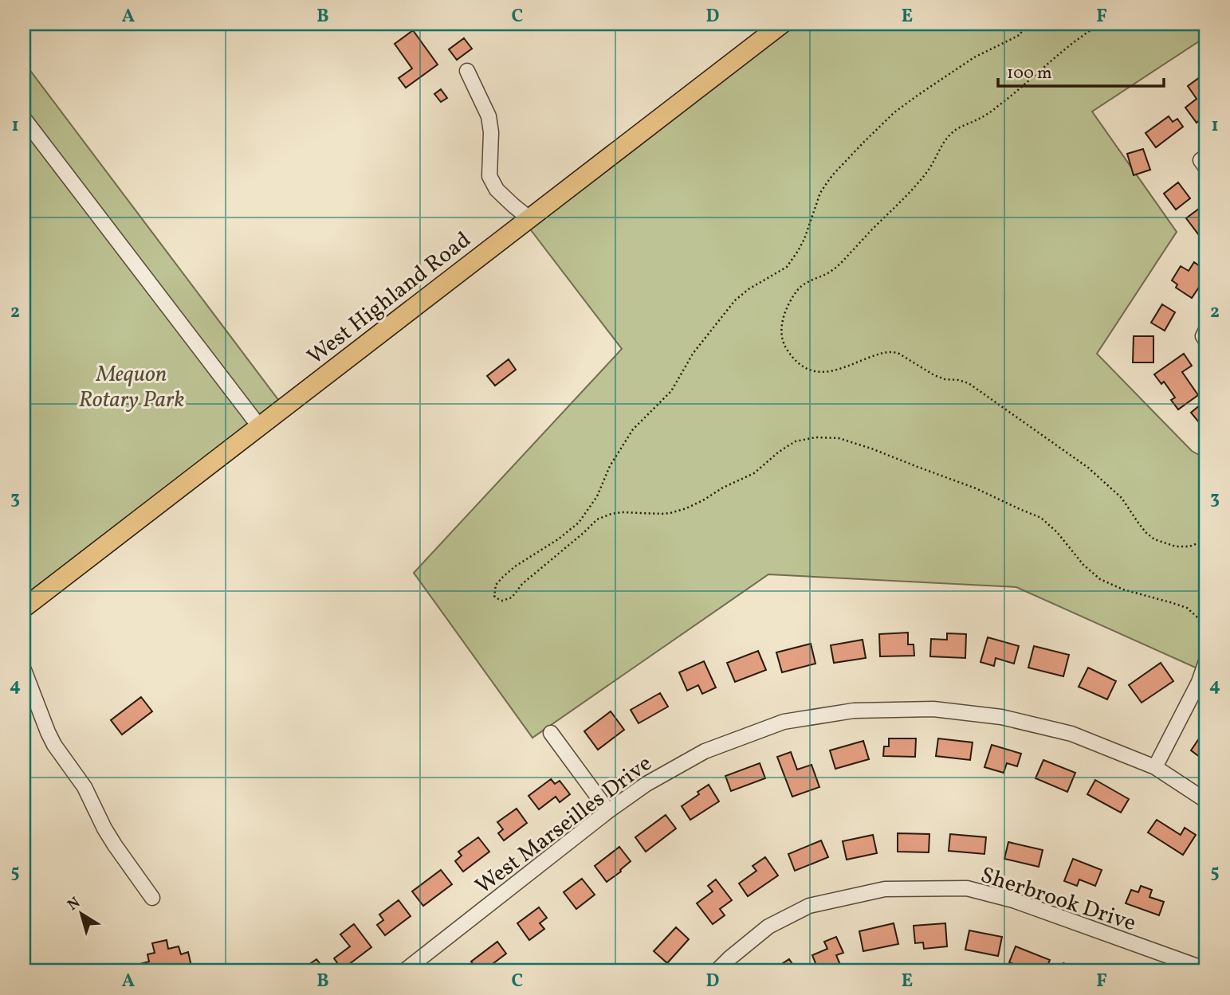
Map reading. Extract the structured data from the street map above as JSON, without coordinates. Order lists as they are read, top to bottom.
{
  "streets": {
    "main road": ["West Highland Road"],
    "street": ["West Marseilles Drive", "Sherbrook Drive"]
  },
  "parks": ["Mequon Rotary Park"],
  "scale_bar": "100 m",
  "north": "top left",
  "grid": {
    "columns": [
      "A",
      "B",
      "C",
      "D",
      "E",
      "F"
    ],
    "rows": [
      "1",
      "2",
      "3",
      "4",
      "5"
    ]
  }
}
